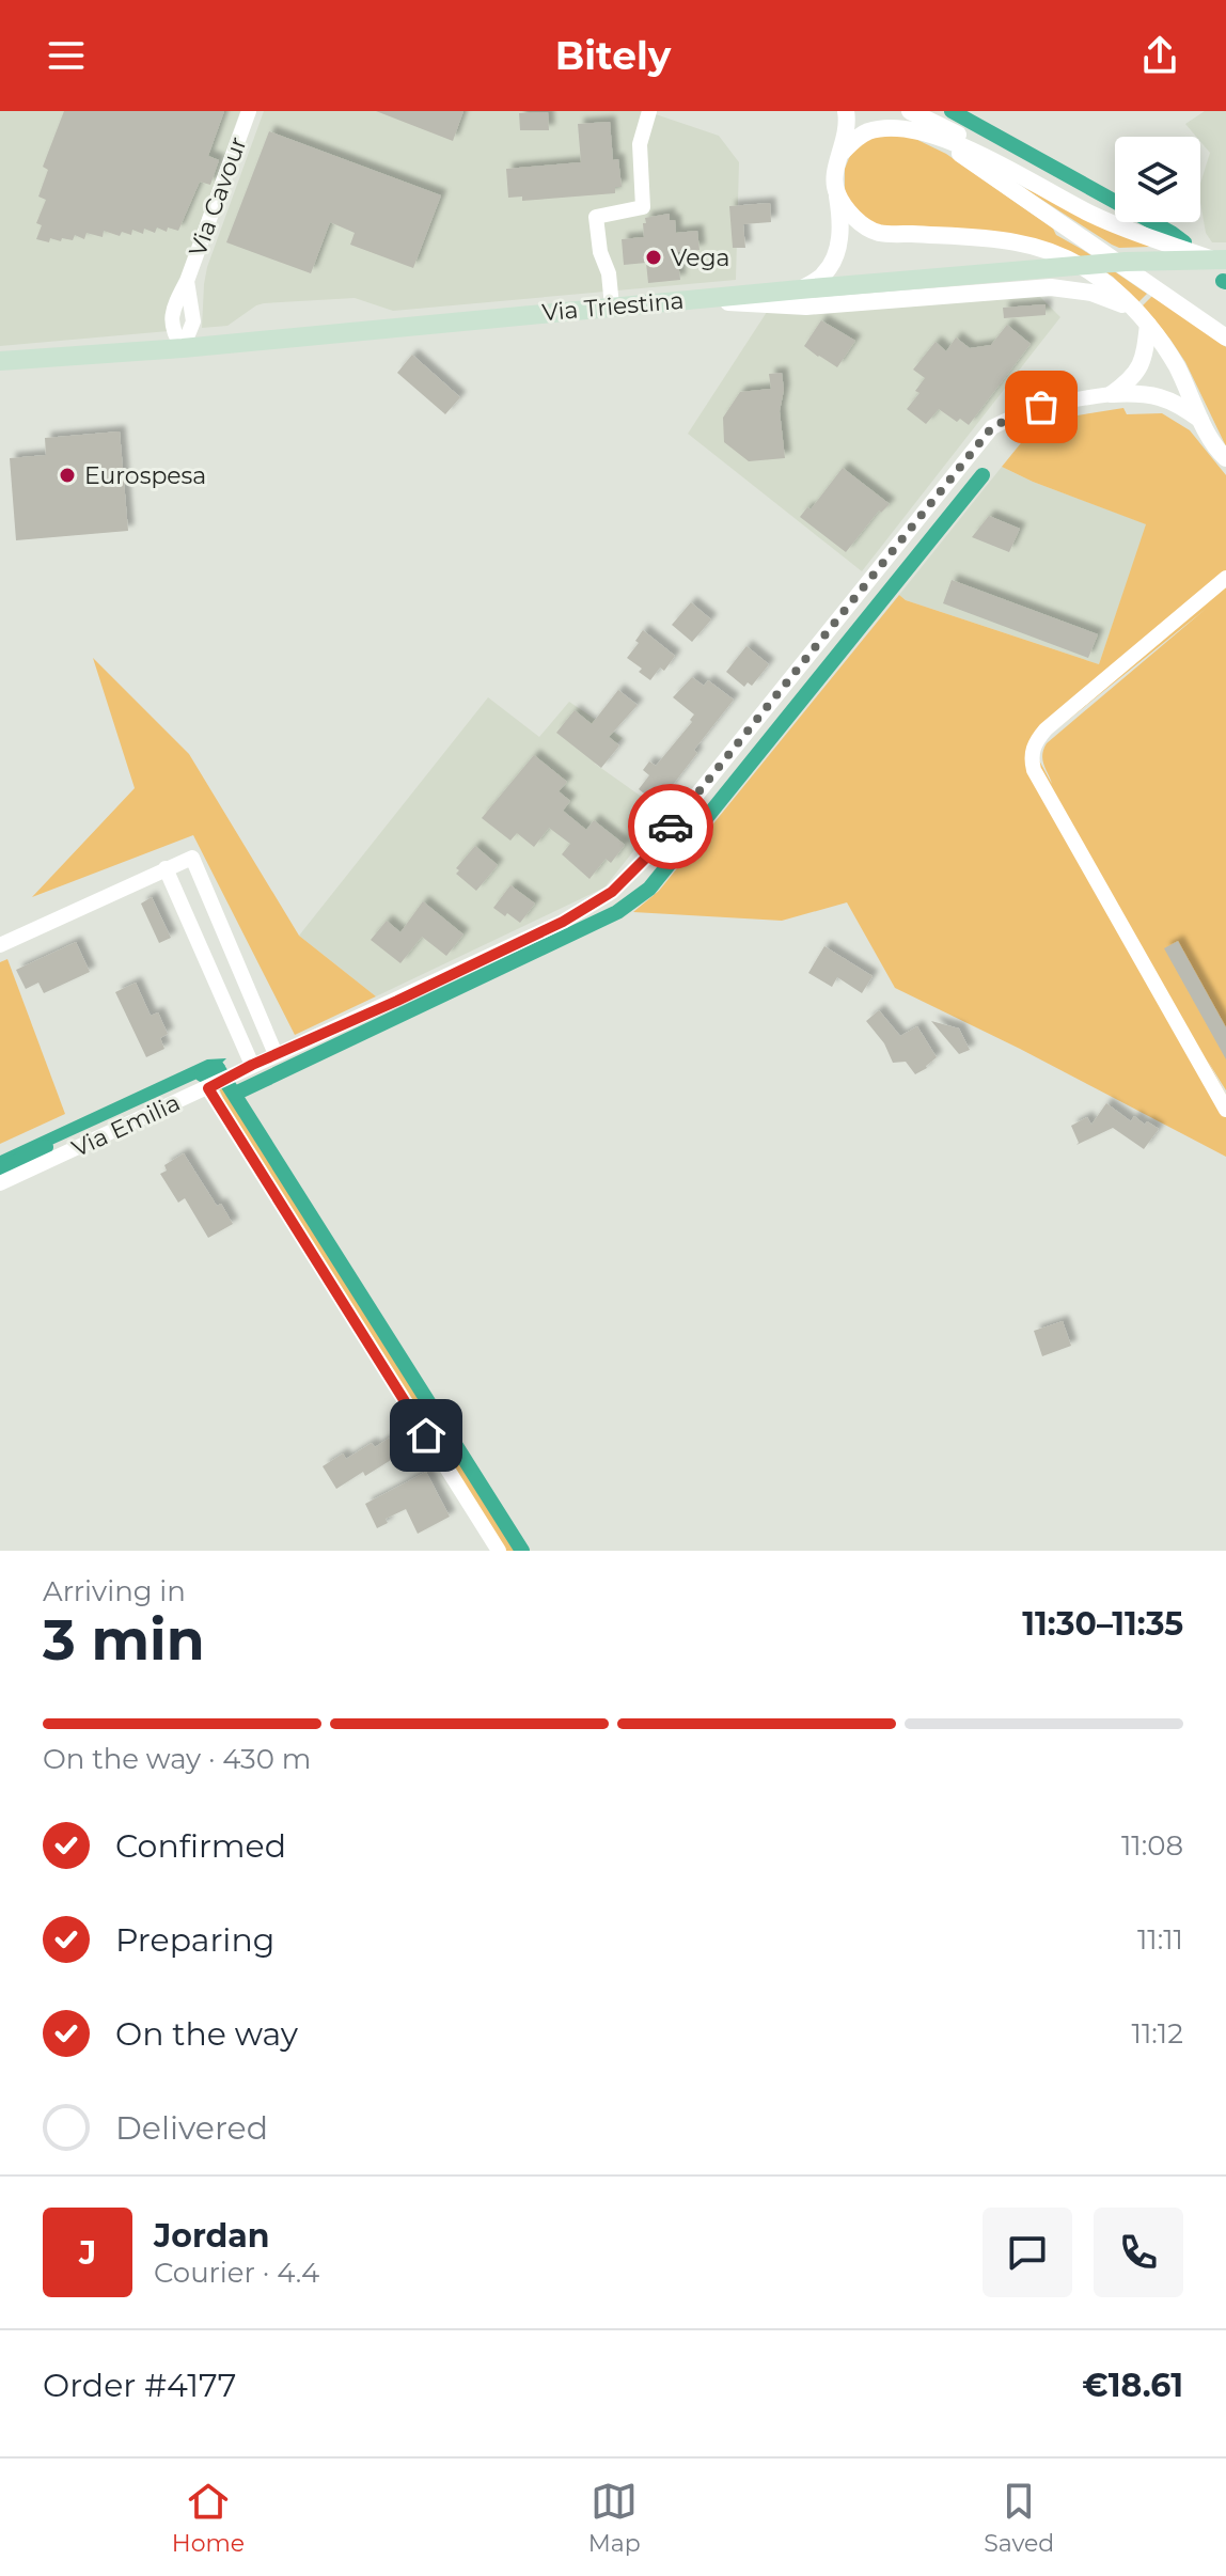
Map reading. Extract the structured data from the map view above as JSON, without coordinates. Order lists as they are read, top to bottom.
{
  "streets": {
    "main road": ["Via Triestina"],
    "street": ["Via Cavour", "Via Emilia"]
  },
  "crossings": [
    ["Via Cavour", "Via Triestina"]
  ],
  "places": ["Vega", "Eurospesa"],
  "page": {
    "header": "Bitely",
    "heading": ["3 min", "Arriving in", "11:30–11:35"],
    "panel": [
      "Jordan",
      "Courier · 4.4",
      "Order #4177",
      "€18.61"
    ],
    "bar": "On the way · 430 m",
    "list": [
      ["Confirmed", "11:08"],
      ["Preparing", "11:11"],
      ["On the way", "11:12"],
      "Delivered"
    ],
    "round": "J",
    "tabs": ["Home", "Map", "Saved"]
  }
}
